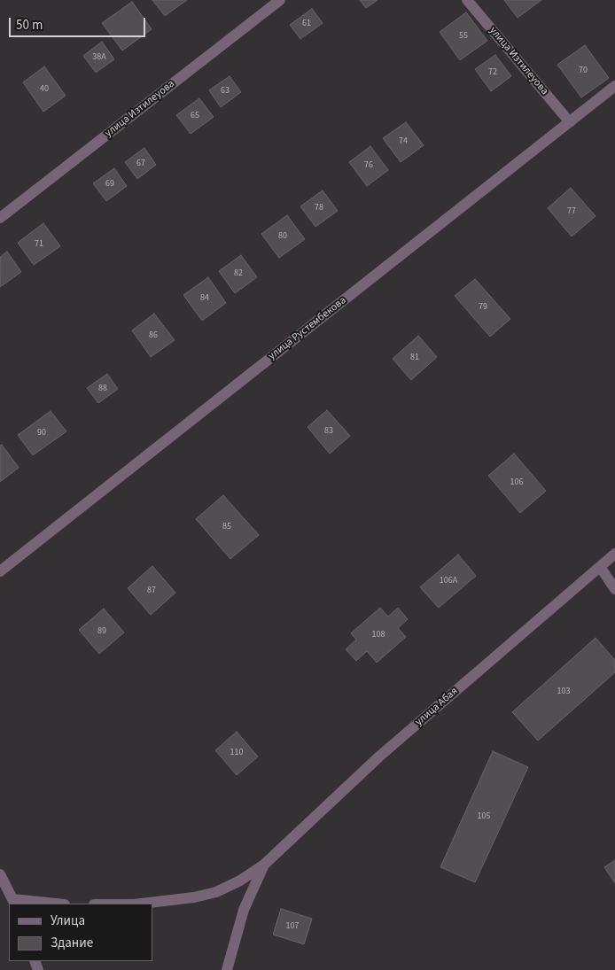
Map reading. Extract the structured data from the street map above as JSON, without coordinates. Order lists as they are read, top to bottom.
{
  "streets": {
    "street": ["улица Изтилеуова", "улица Рустембекова", "улица Абая"]
  },
  "crossings": [
    ["улица Изтилеуова", "улица Рустембекова"]
  ],
  "house_numbers": [
    "61",
    "55",
    "38А",
    "70",
    "72",
    "40",
    "63",
    "65",
    "74",
    "67",
    "76",
    "69",
    "78",
    "77",
    "80",
    "71",
    "82",
    "84",
    "79",
    "86",
    "81",
    "88",
    "83",
    "90",
    "106",
    "85",
    "106А",
    "87",
    "89",
    "108",
    "103",
    "110",
    "105",
    "107"
  ],
  "legend": ["Улица", "Здание"],
  "scale_bar": "50 m"
}
